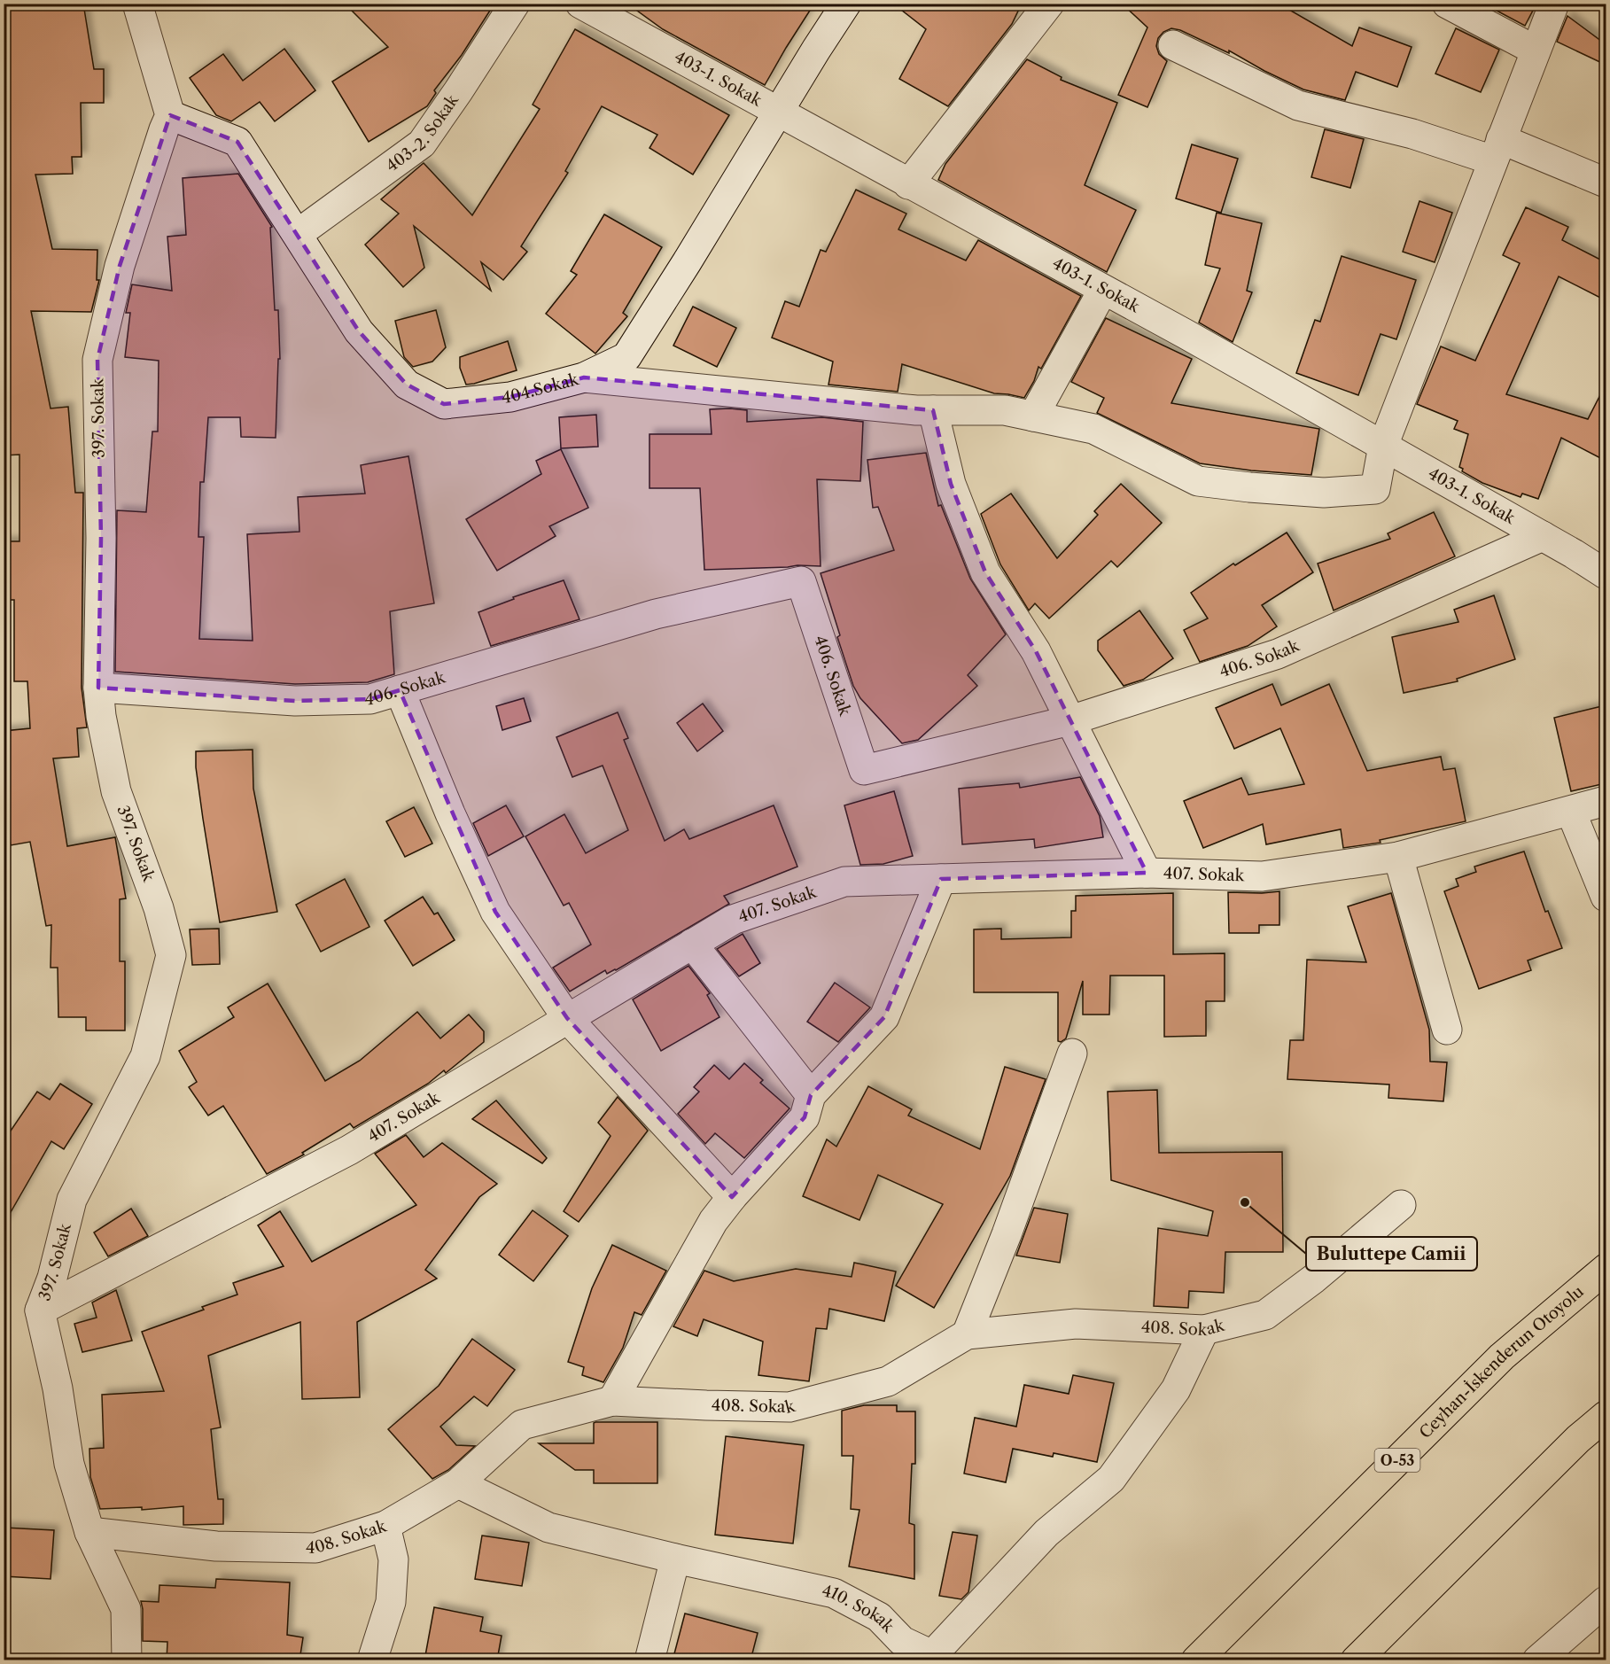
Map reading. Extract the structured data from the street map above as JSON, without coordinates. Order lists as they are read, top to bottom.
{
  "streets": {
    "highway": ["Ceyhan-İskenderun Otoyolu", "O-53"],
    "street": [
      "403-1. Sokak",
      "403-2. Sokak",
      "404.Sokak",
      "397. Sokak",
      "406. Sokak",
      "407. Sokak",
      "408. Sokak",
      "410. Sokak"
    ]
  },
  "crossings": [
    ["403-1. Sokak", "404.Sokak"],
    ["403-1. Sokak", "406. Sokak"],
    ["403-2. Sokak", "404.Sokak"],
    ["404.Sokak", "397. Sokak"],
    ["397. Sokak", "406. Sokak"],
    ["397. Sokak", "407. Sokak"],
    ["397. Sokak", "408. Sokak"],
    ["408. Sokak", "410. Sokak"]
  ],
  "places": ["Buluttepe Camii"]
}
